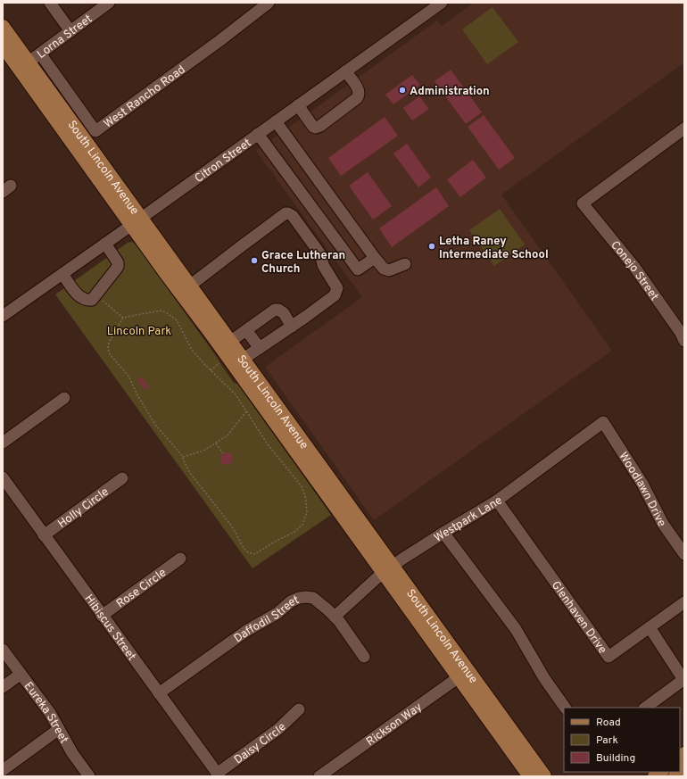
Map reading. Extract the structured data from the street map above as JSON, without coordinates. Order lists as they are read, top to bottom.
{
  "streets": {
    "main road": ["South Lincoln Avenue"],
    "street": [
      "Lorna Street",
      "West Rancho Road",
      "Citron Street",
      "Conejo Street",
      "Woodlawn Drive",
      "Holly Circle",
      "Westpark Lane",
      "Rose Circle",
      "Glenhaven Drive",
      "Daffodil Street",
      "Hibiscus Street",
      "Eureka Street",
      "Rickson Way",
      "Daisy Circle"
    ]
  },
  "crossings": [
    ["Lorna Street", "West Rancho Road"],
    ["Lorna Street", "South Lincoln Avenue"],
    ["Citron Street", "South Lincoln Avenue"],
    ["South Lincoln Avenue", "Westpark Lane"],
    ["South Lincoln Avenue", "Rickson Way"],
    ["Woodlawn Drive", "Westpark Lane"],
    ["Holly Circle", "Hibiscus Street"],
    ["Westpark Lane", "Glenhaven Drive"],
    ["Westpark Lane", "Daffodil Street"],
    ["Rose Circle", "Hibiscus Street"],
    ["Daffodil Street", "Hibiscus Street"],
    ["Hibiscus Street", "Daisy Circle"]
  ],
  "parks": ["Lincoln Park"],
  "places": ["Administration", "Letha Raney Intermediate School", "Grace Lutheran Church"],
  "legend": ["Road", "Park", "Building"]
}
